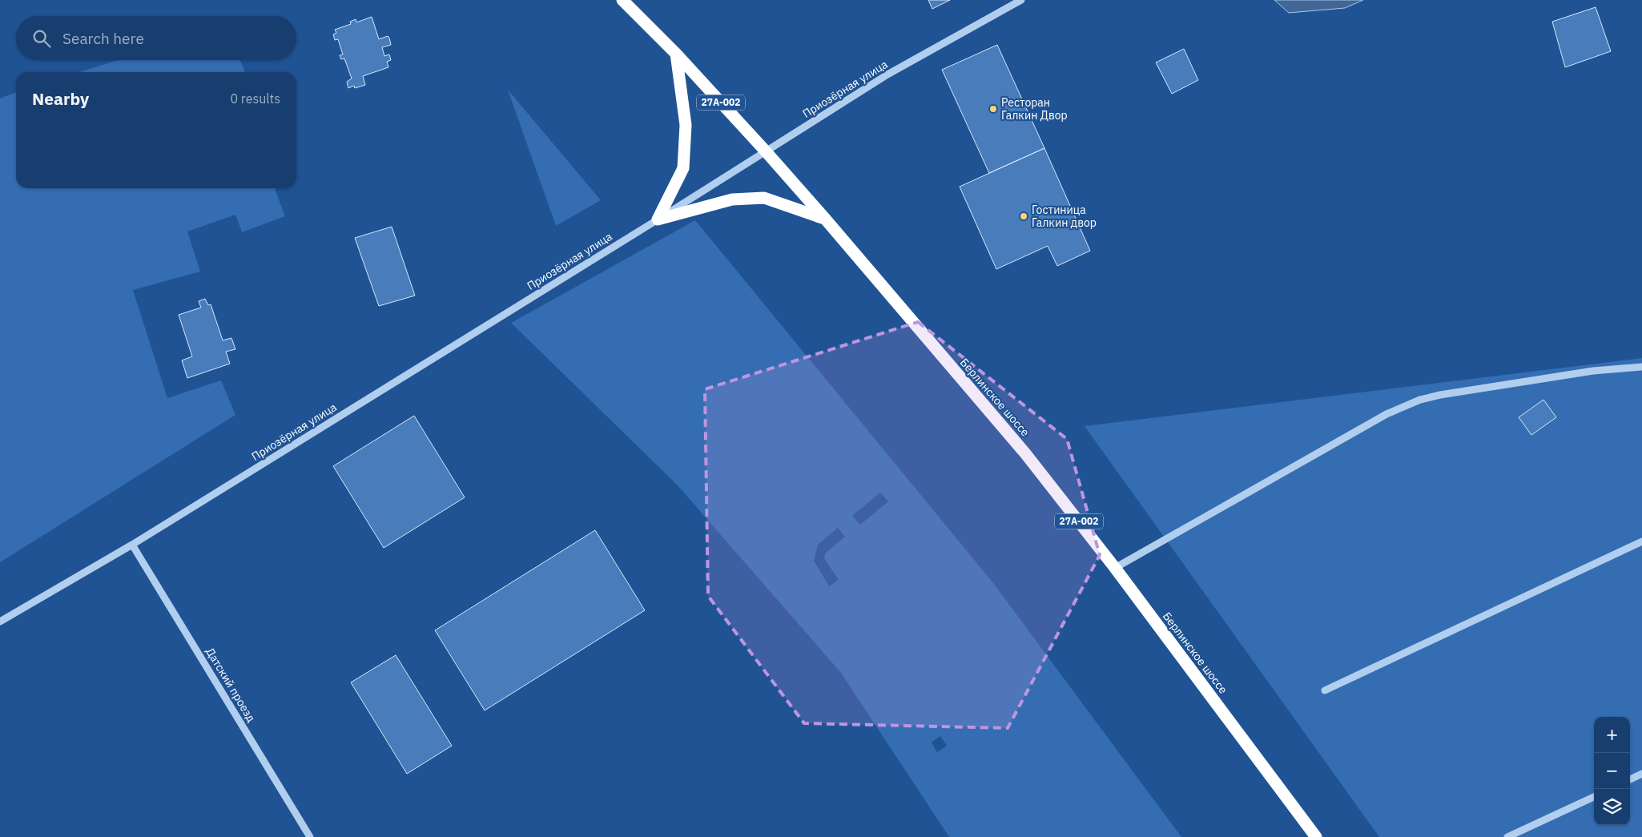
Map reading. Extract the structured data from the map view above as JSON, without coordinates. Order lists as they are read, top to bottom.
{
  "streets": {
    "highway": ["27А-002", "Берлинское шоссе"],
    "street": ["Приозёрная улица", "Датский проезд"]
  },
  "crossings": [
    ["Приозёрная улица", "Берлинское шоссе"],
    ["Приозёрная улица", "Датский проезд"]
  ],
  "places": ["Ресторан Галкин Двор", "Гостиница Галкин двор"],
  "page": {
    "search": "Search here",
    "heading": ["Nearby", "0 results"],
    "map_buttons": ["+", "−"]
  }
}
